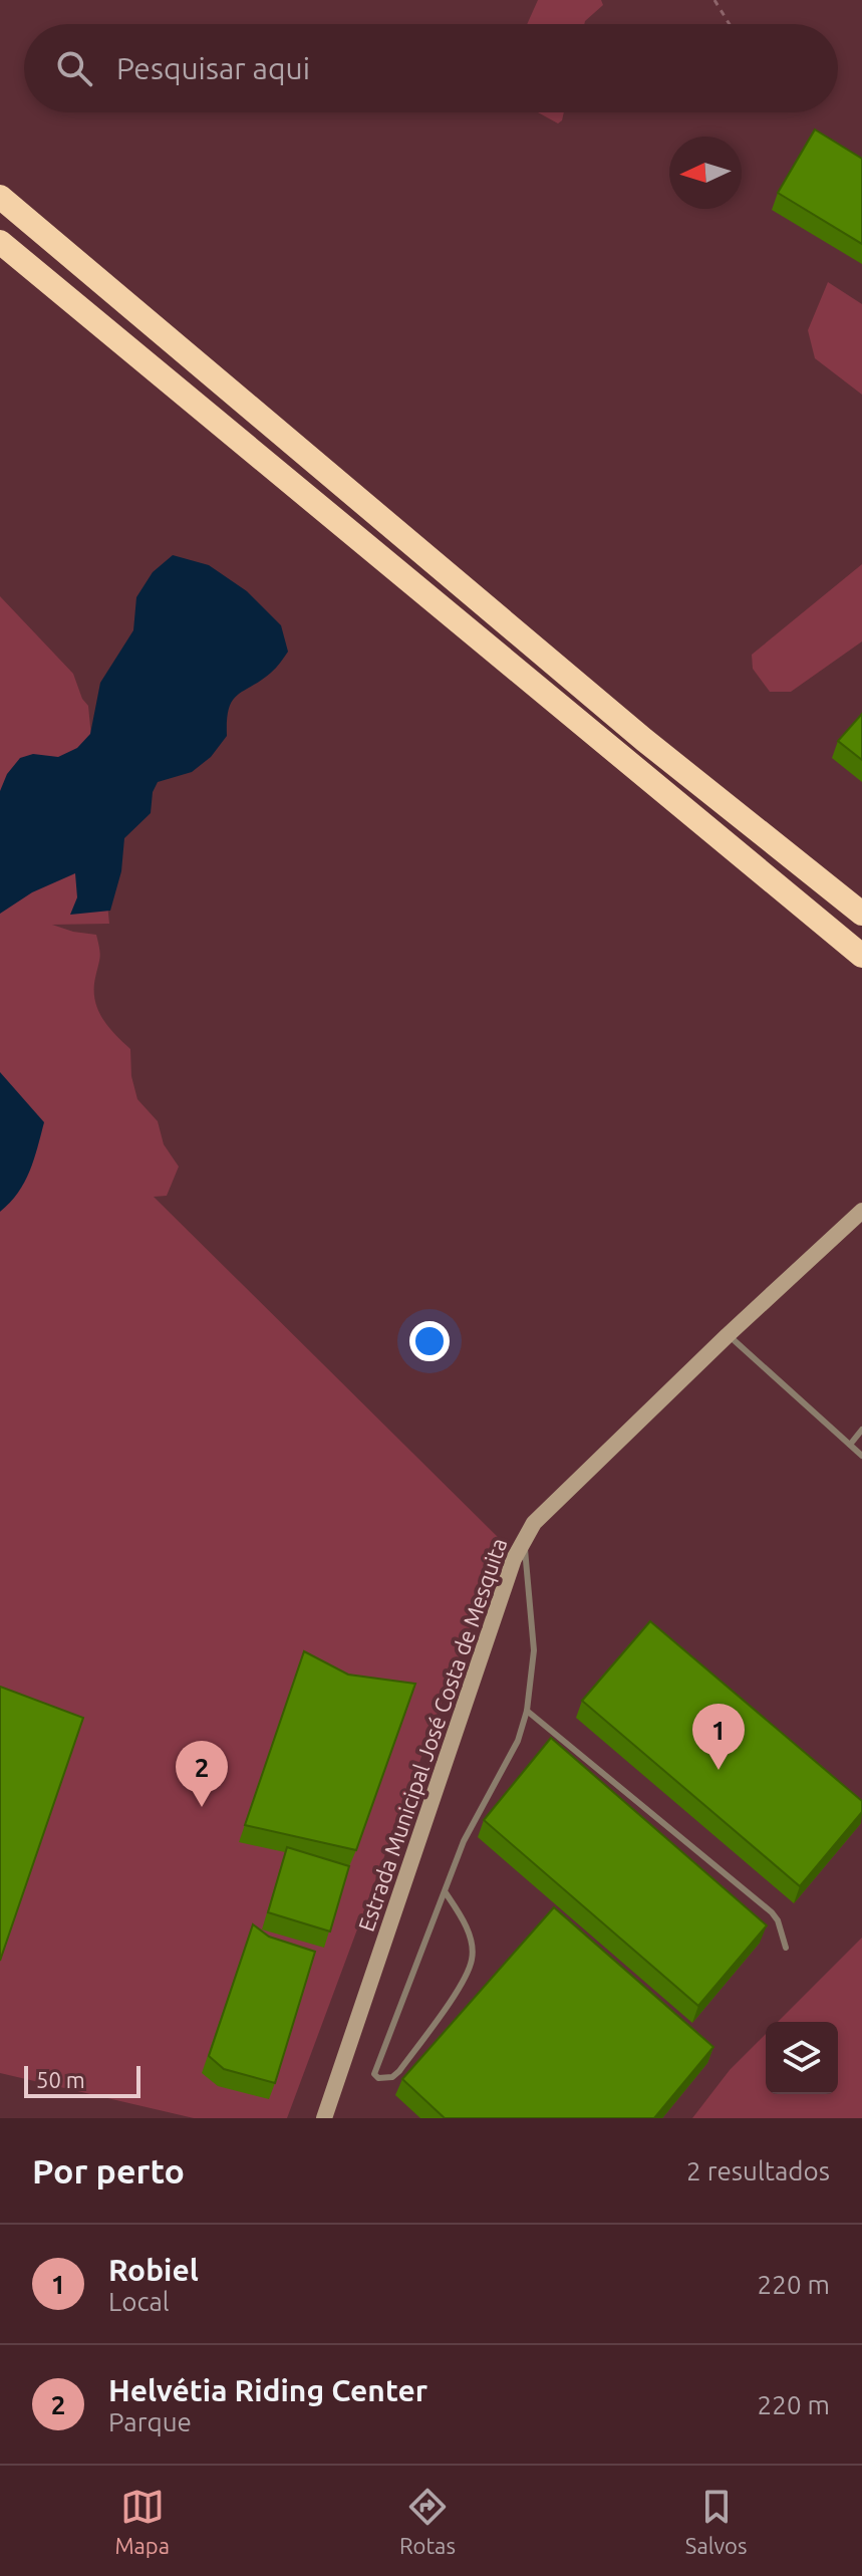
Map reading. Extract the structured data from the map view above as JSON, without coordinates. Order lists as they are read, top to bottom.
{
  "streets": {
    "main road": ["Estrada Municipal José Costa de Mesquita"]
  },
  "scale_bar": "50 m",
  "north": "left",
  "page": {
    "search": "Pesquisar aqui",
    "pins": ["1", "2"],
    "scale": "50 m",
    "heading": ["Por perto", "2 resultados"],
    "list": [
      {
        "mark": "1",
        "name": "Robiel",
        "note": "Local",
        "value": "220 m"
      },
      {
        "mark": "2",
        "name": "Helvétia Riding Center",
        "note": "Parque",
        "value": "220 m"
      }
    ],
    "nav": ["Mapa", "Rotas", "Salvos"]
  }
}
